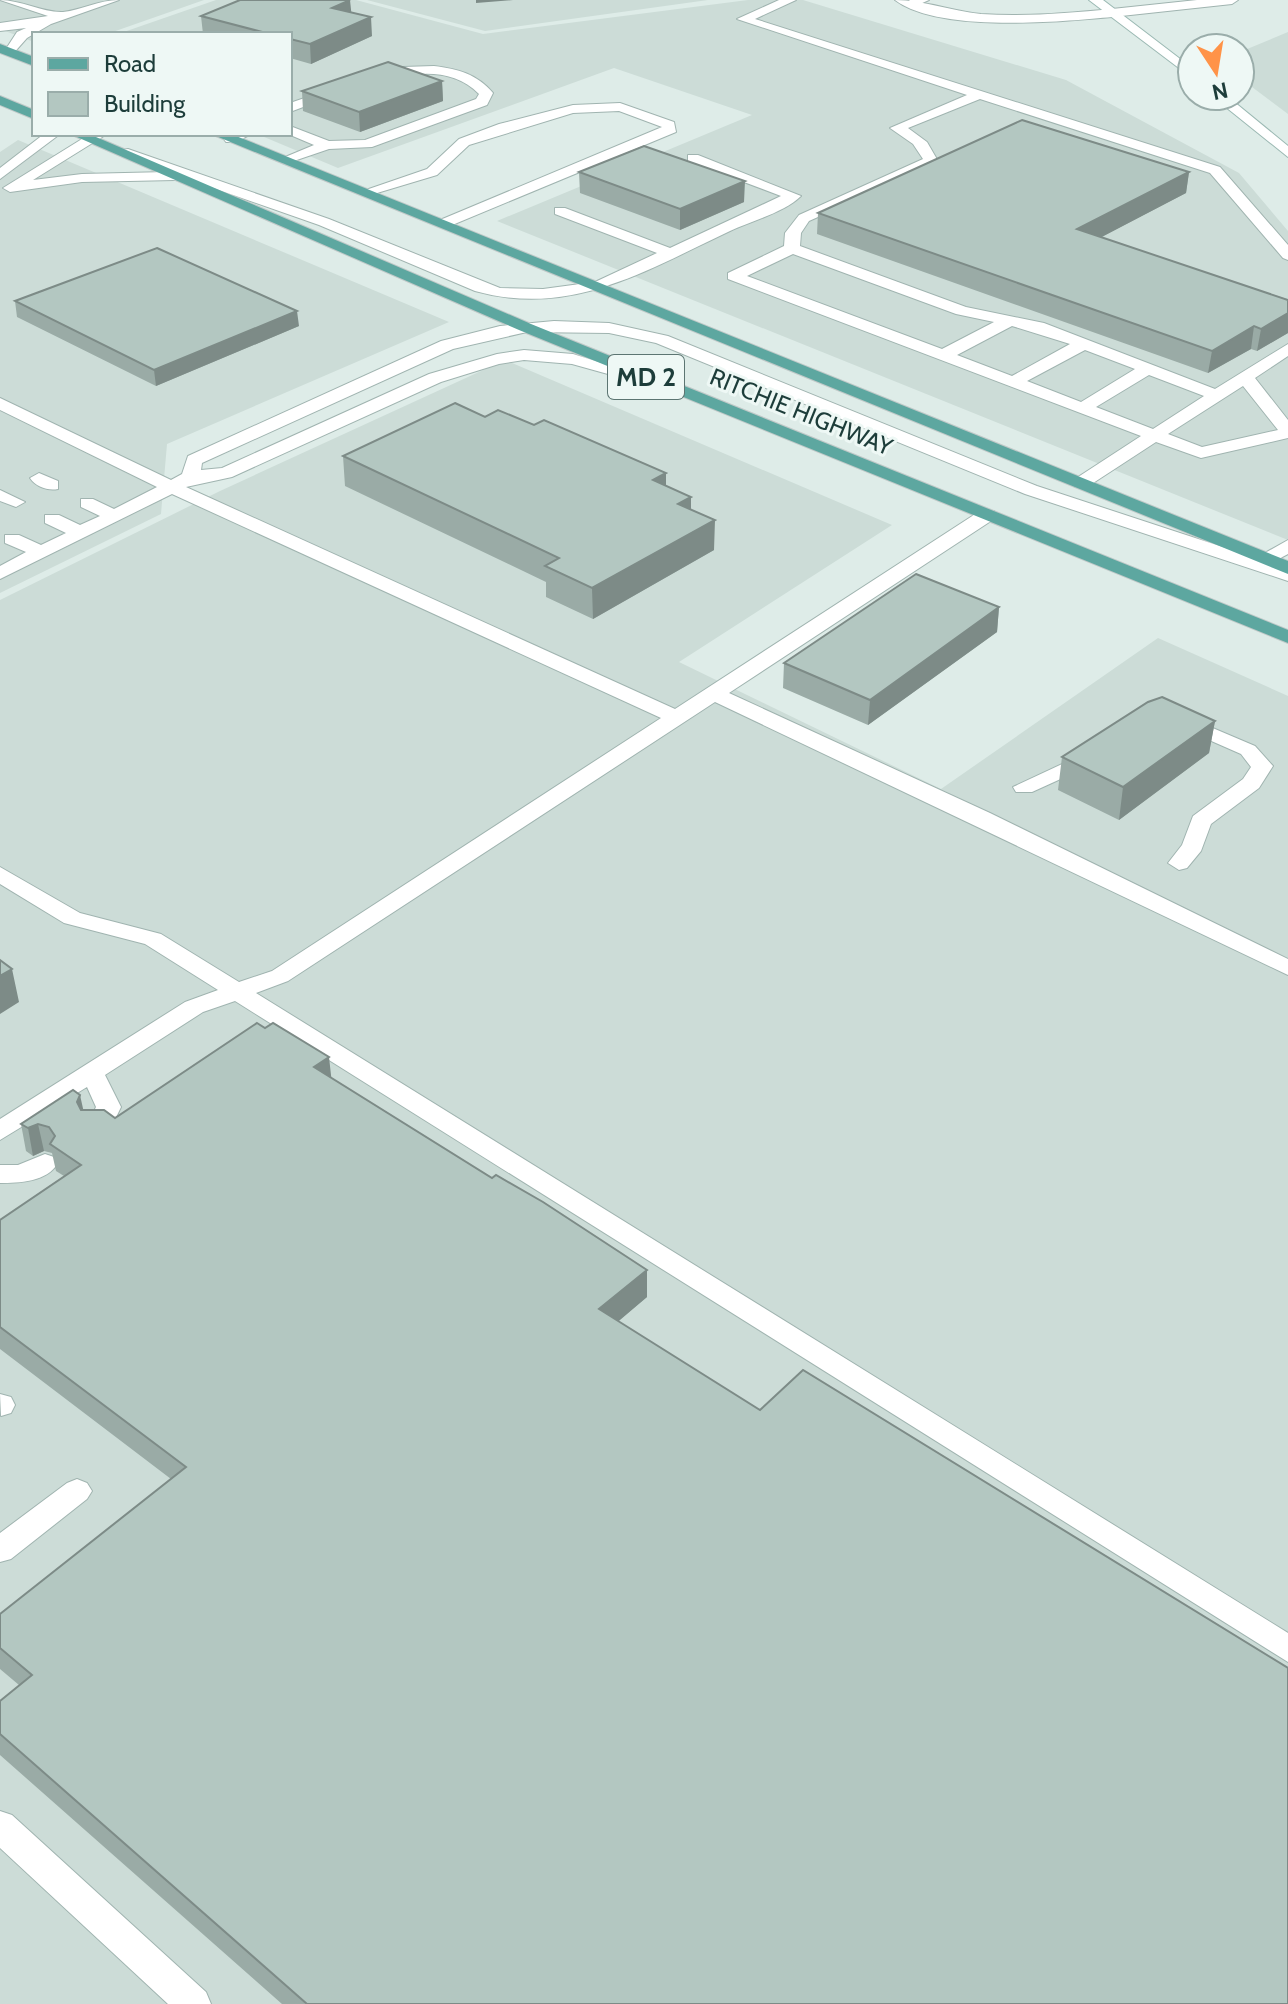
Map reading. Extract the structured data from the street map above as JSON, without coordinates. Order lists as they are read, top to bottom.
{
  "streets": {
    "main road": ["MD 2", "RITCHIE HIGHWAY"]
  },
  "legend": ["Road", "Building"],
  "north": "bottom"
}
